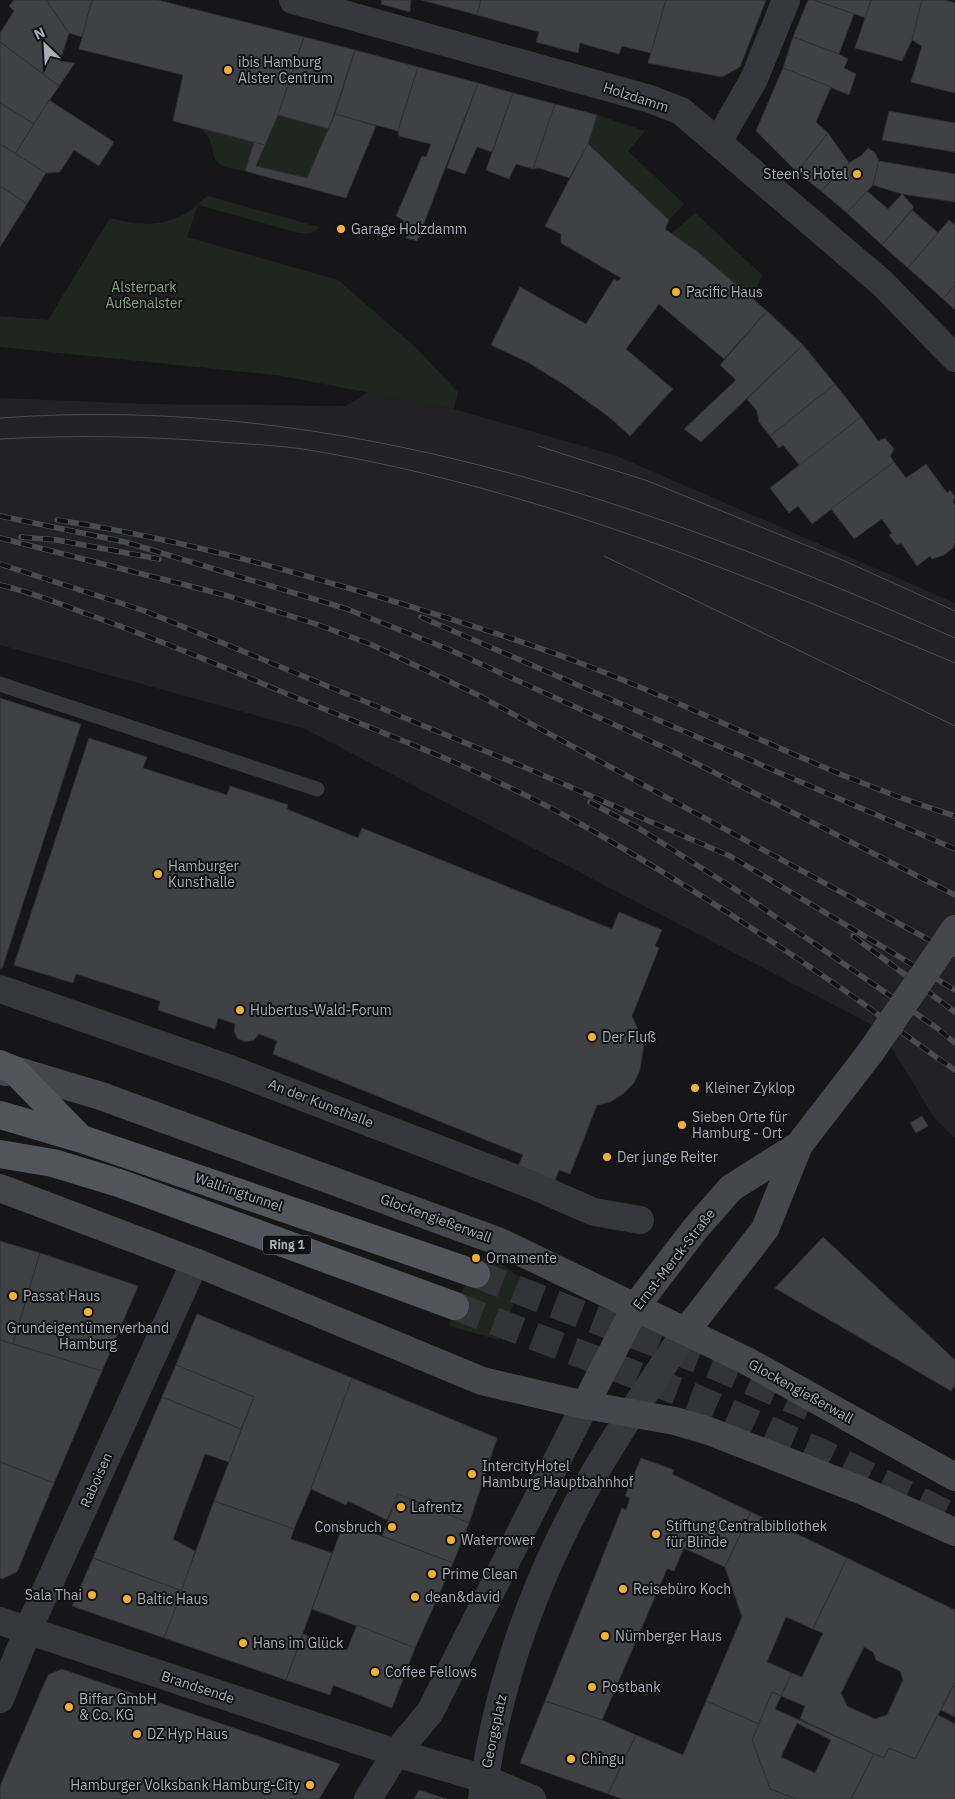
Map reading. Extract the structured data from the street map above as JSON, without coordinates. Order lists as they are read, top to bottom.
{
  "streets": {
    "main road": [
      "Wallringtunnel",
      "Glockengießerwall",
      "Ring 1",
      "Ernst-Merck-Straße"
    ],
    "street": [
      "Holzdamm",
      "An der Kunsthalle",
      "Raboisen",
      "Brandsende",
      "Georgsplatz"
    ]
  },
  "crossings": [
    ["Glockengießerwall", "Ernst-Merck-Straße"],
    ["Glockengießerwall", "Georgsplatz"],
    ["Ernst-Merck-Straße", "Georgsplatz"],
    ["Raboisen", "Brandsende"],
    ["Brandsende", "Georgsplatz"]
  ],
  "parks": ["Alsterpark Außenalster"],
  "places": [
    "ibis Hamburg Alster Centrum",
    "Steen's Hotel",
    "Garage Holzdamm",
    "Pacific Haus",
    "Hamburger Kunsthalle",
    "Hubertus-Wald-Forum",
    "Der Fluß",
    "Kleiner Zyklop",
    "Sieben Orte für Hamburg - Ort",
    "Der junge Reiter",
    "Ornamente",
    "Passat Haus",
    "Grundeigentümerverband Hamburg",
    "IntercityHotel Hamburg Hauptbahnhof",
    "Lafrentz",
    "Consbruch",
    "Stiftung Centralbibliothek für Blinde",
    "Waterrower",
    "Prime Clean",
    "Reisebüro Koch",
    "Sala Thai",
    "dean&david",
    "Baltic Haus",
    "Nürnberger Haus",
    "Hans im Glück",
    "Coffee Fellows",
    "Postbank",
    "Biffar GmbH & Co. KG",
    "DZ Hyp Haus",
    "Chingu",
    "Hamburger Volksbank Hamburg-City"
  ],
  "north": "top left"
}
